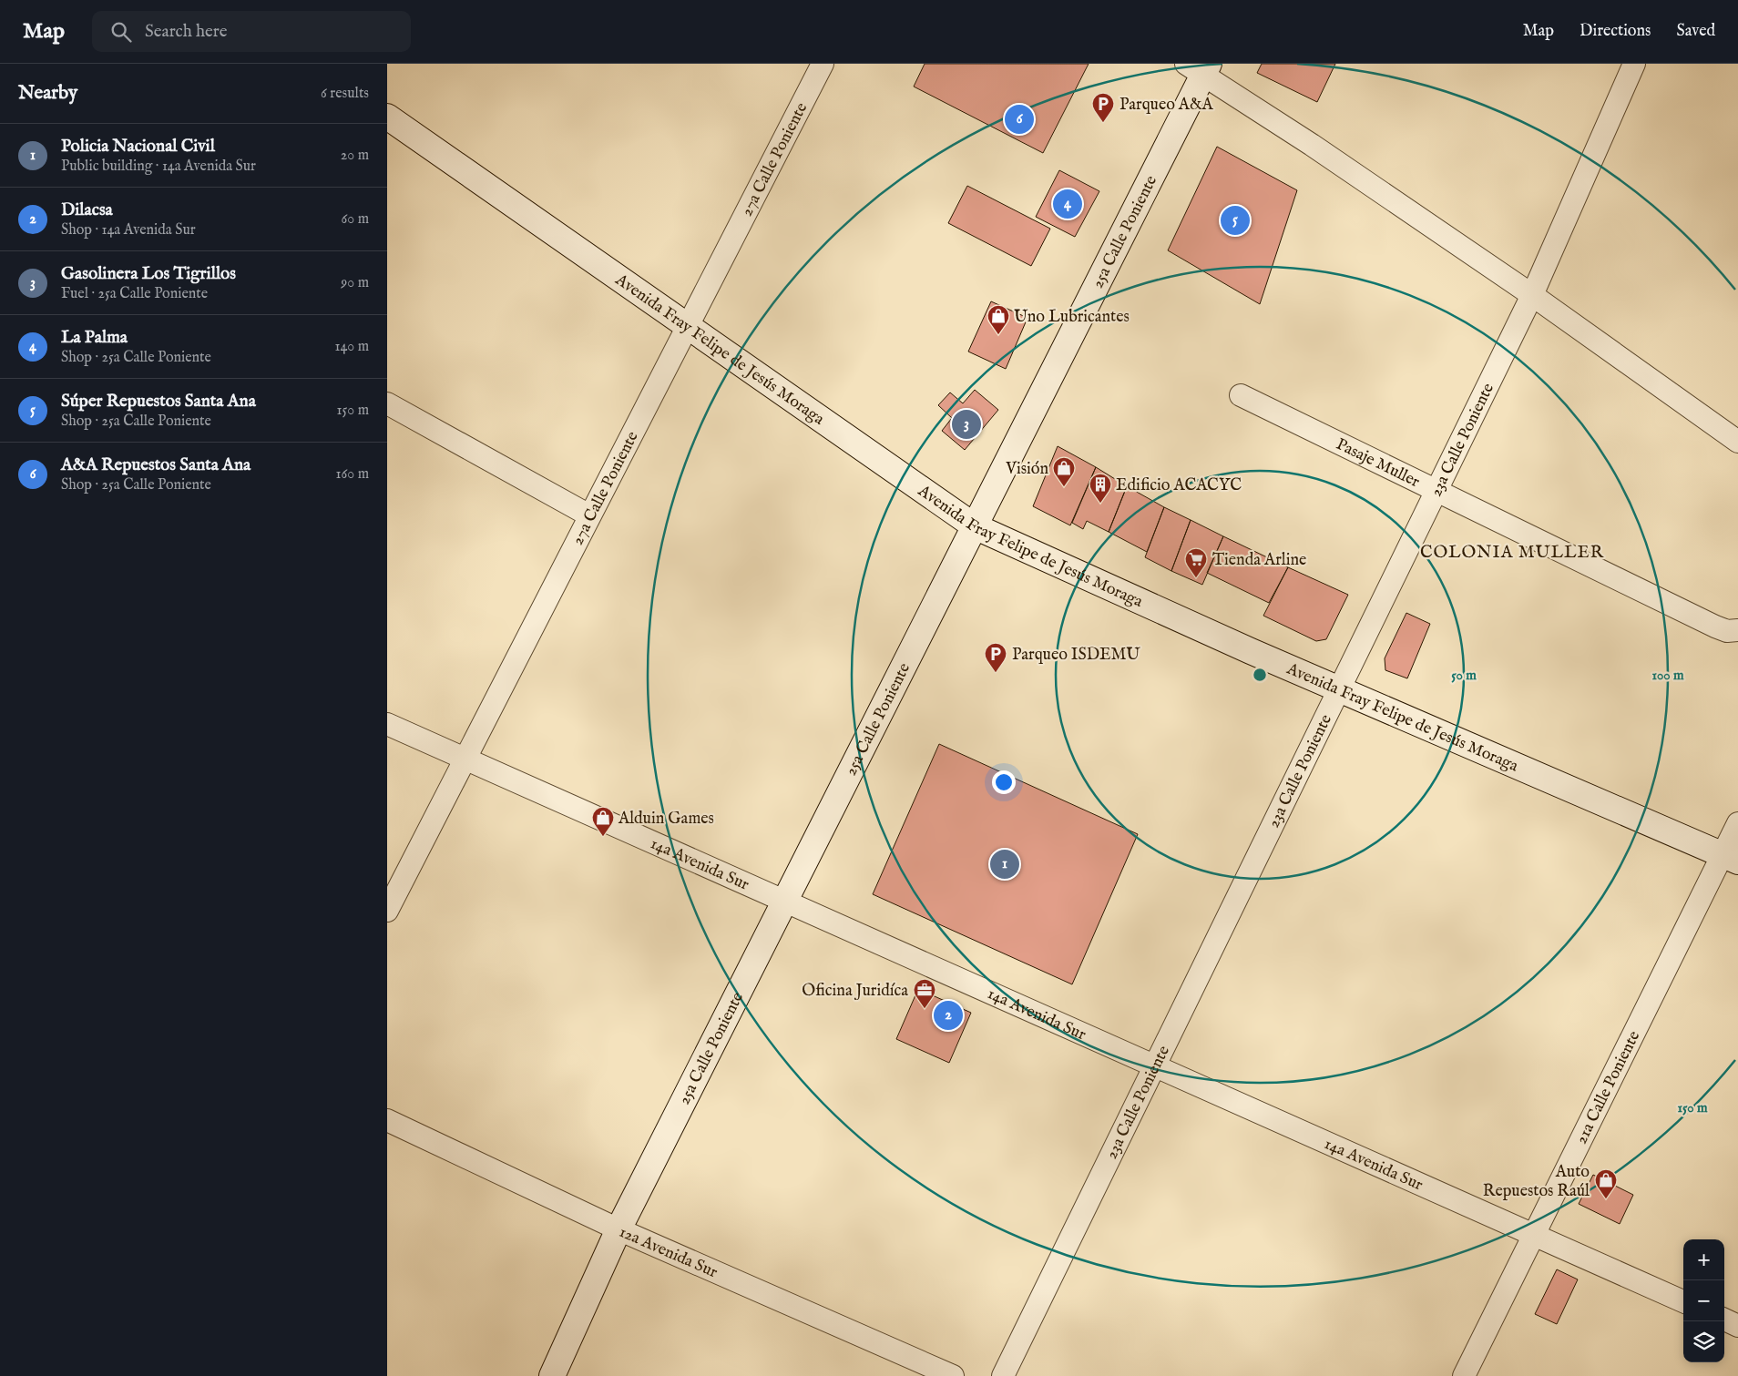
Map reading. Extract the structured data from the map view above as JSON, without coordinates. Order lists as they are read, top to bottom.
{
  "streets": {
    "street": [
      "27a Calle Poniente",
      "25a Calle Poniente",
      "Avenida Fray Felipe de Jesús Moraga",
      "23a Calle Poniente",
      "Pasaje Muller",
      "14a Avenida Sur",
      "21a Calle Poniente",
      "12a Avenida Sur"
    ]
  },
  "crossings": [
    ["27a Calle Poniente", "Avenida Fray Felipe de Jesús Moraga"],
    ["27a Calle Poniente", "14a Avenida Sur"],
    ["25a Calle Poniente", "Avenida Fray Felipe de Jesús Moraga"],
    ["25a Calle Poniente", "14a Avenida Sur"],
    ["25a Calle Poniente", "12a Avenida Sur"],
    ["Avenida Fray Felipe de Jesús Moraga", "23a Calle Poniente"],
    ["Avenida Fray Felipe de Jesús Moraga", "21a Calle Poniente"],
    ["23a Calle Poniente", "Pasaje Muller"],
    ["23a Calle Poniente", "14a Avenida Sur"],
    ["14a Avenida Sur", "21a Calle Poniente"]
  ],
  "districts": ["COLONIA MULLER"],
  "places": {
    "parking": ["Parqueo A&A", "Parqueo ISDEMU"],
    "shop": [
      "Uno Lubricantes",
      "Visión",
      "Alduin Games",
      "Auto Repuestos Raúl"
    ],
    "building": ["Edificio ACACYC"],
    "supermarket": ["Tienda Arline"],
    "office": ["Oficina Juridíca"]
  },
  "page": {
    "header": "Map",
    "search": "Search here",
    "nav": ["Map", "Directions", "Saved"],
    "heading": ["Nearby", "6 results"],
    "pins": [
      "6",
      "4",
      "5",
      "3",
      "1",
      "2"
    ],
    "list": [
      {
        "mark": "1",
        "name": "Policia Nacional Civil",
        "note": "Public building · 14a Avenida Sur",
        "value": "20 m"
      },
      {
        "mark": "2",
        "name": "Dilacsa",
        "note": "Shop · 14a Avenida Sur",
        "value": "60 m"
      },
      {
        "mark": "3",
        "name": "Gasolinera Los Tigrillos",
        "note": "Fuel · 25a Calle Poniente",
        "value": "90 m"
      },
      {
        "mark": "4",
        "name": "La Palma",
        "note": "Shop · 25a Calle Poniente",
        "value": "140 m"
      },
      {
        "mark": "5",
        "name": "Súper Repuestos Santa Ana",
        "note": "Shop · 25a Calle Poniente",
        "value": "150 m"
      },
      {
        "mark": "6",
        "name": "A&A Repuestos Santa Ana",
        "note": "Shop · 25a Calle Poniente",
        "value": "160 m"
      }
    ],
    "map_buttons": ["+", "−"]
  },
  "rings": ["50 m", "100 m", "150 m"]
}
